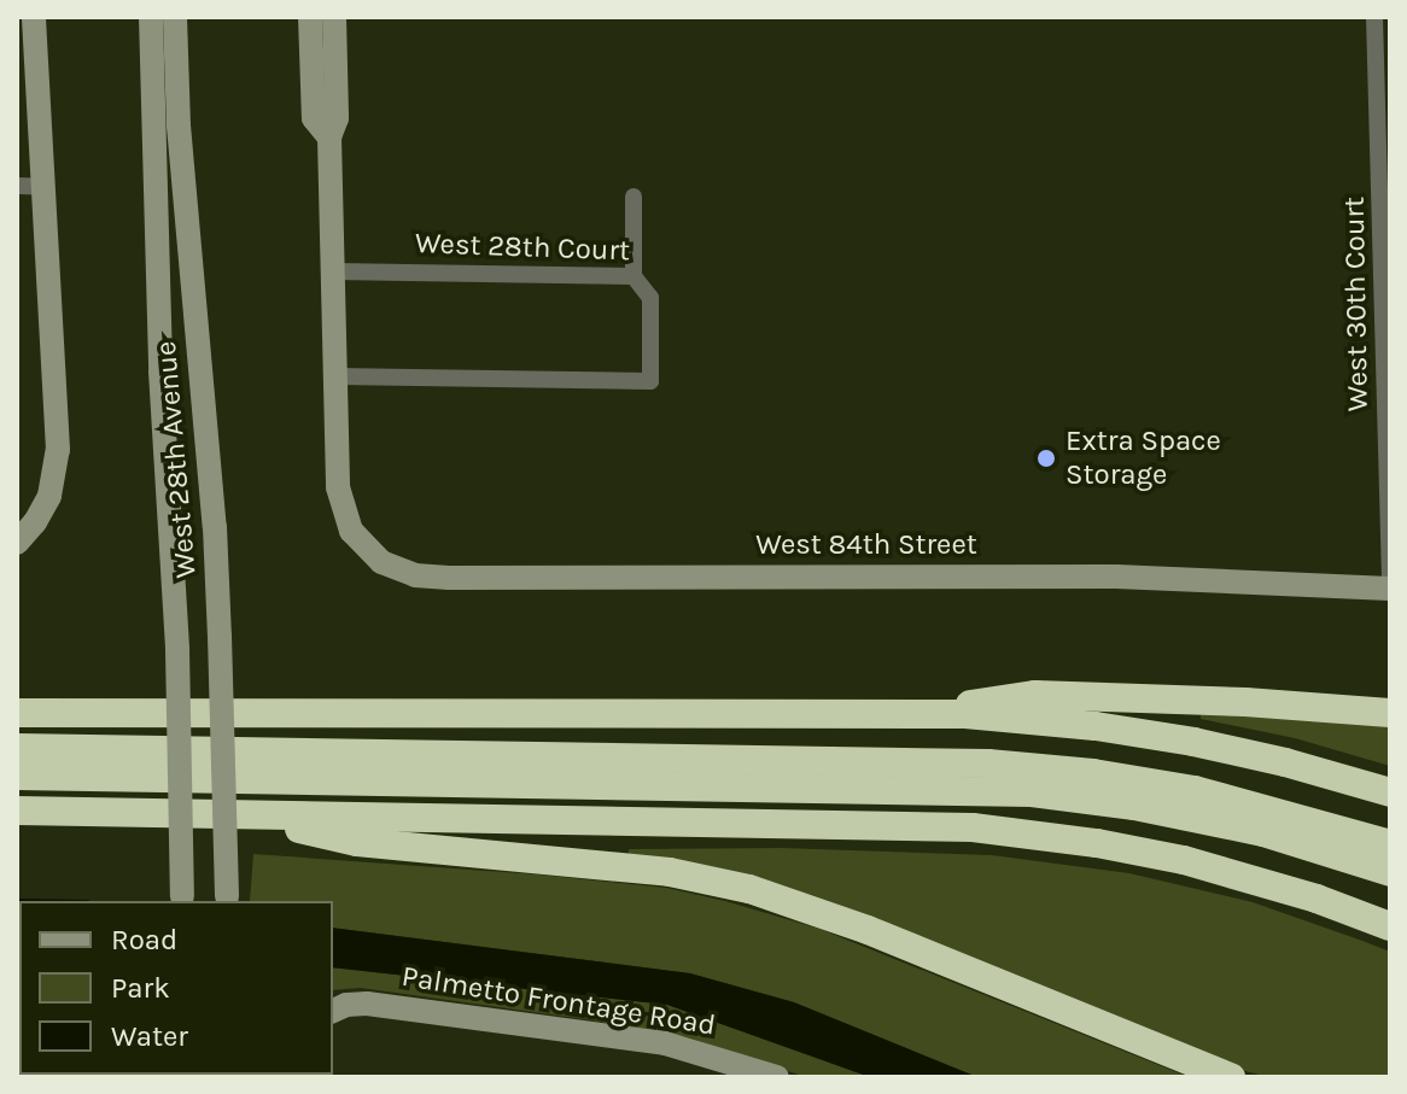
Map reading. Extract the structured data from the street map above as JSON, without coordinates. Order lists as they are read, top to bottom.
{
  "streets": {
    "street": [
      "West 28th Court",
      "West 30th Court",
      "West 28th Avenue",
      "West 84th Street",
      "Palmetto Frontage Road"
    ]
  },
  "crossings": [
    ["West 28th Court", "West 84th Street"],
    ["West 30th Court", "West 84th Street"]
  ],
  "places": ["Extra Space Storage"],
  "legend": ["Road", "Park", "Water"]
}
